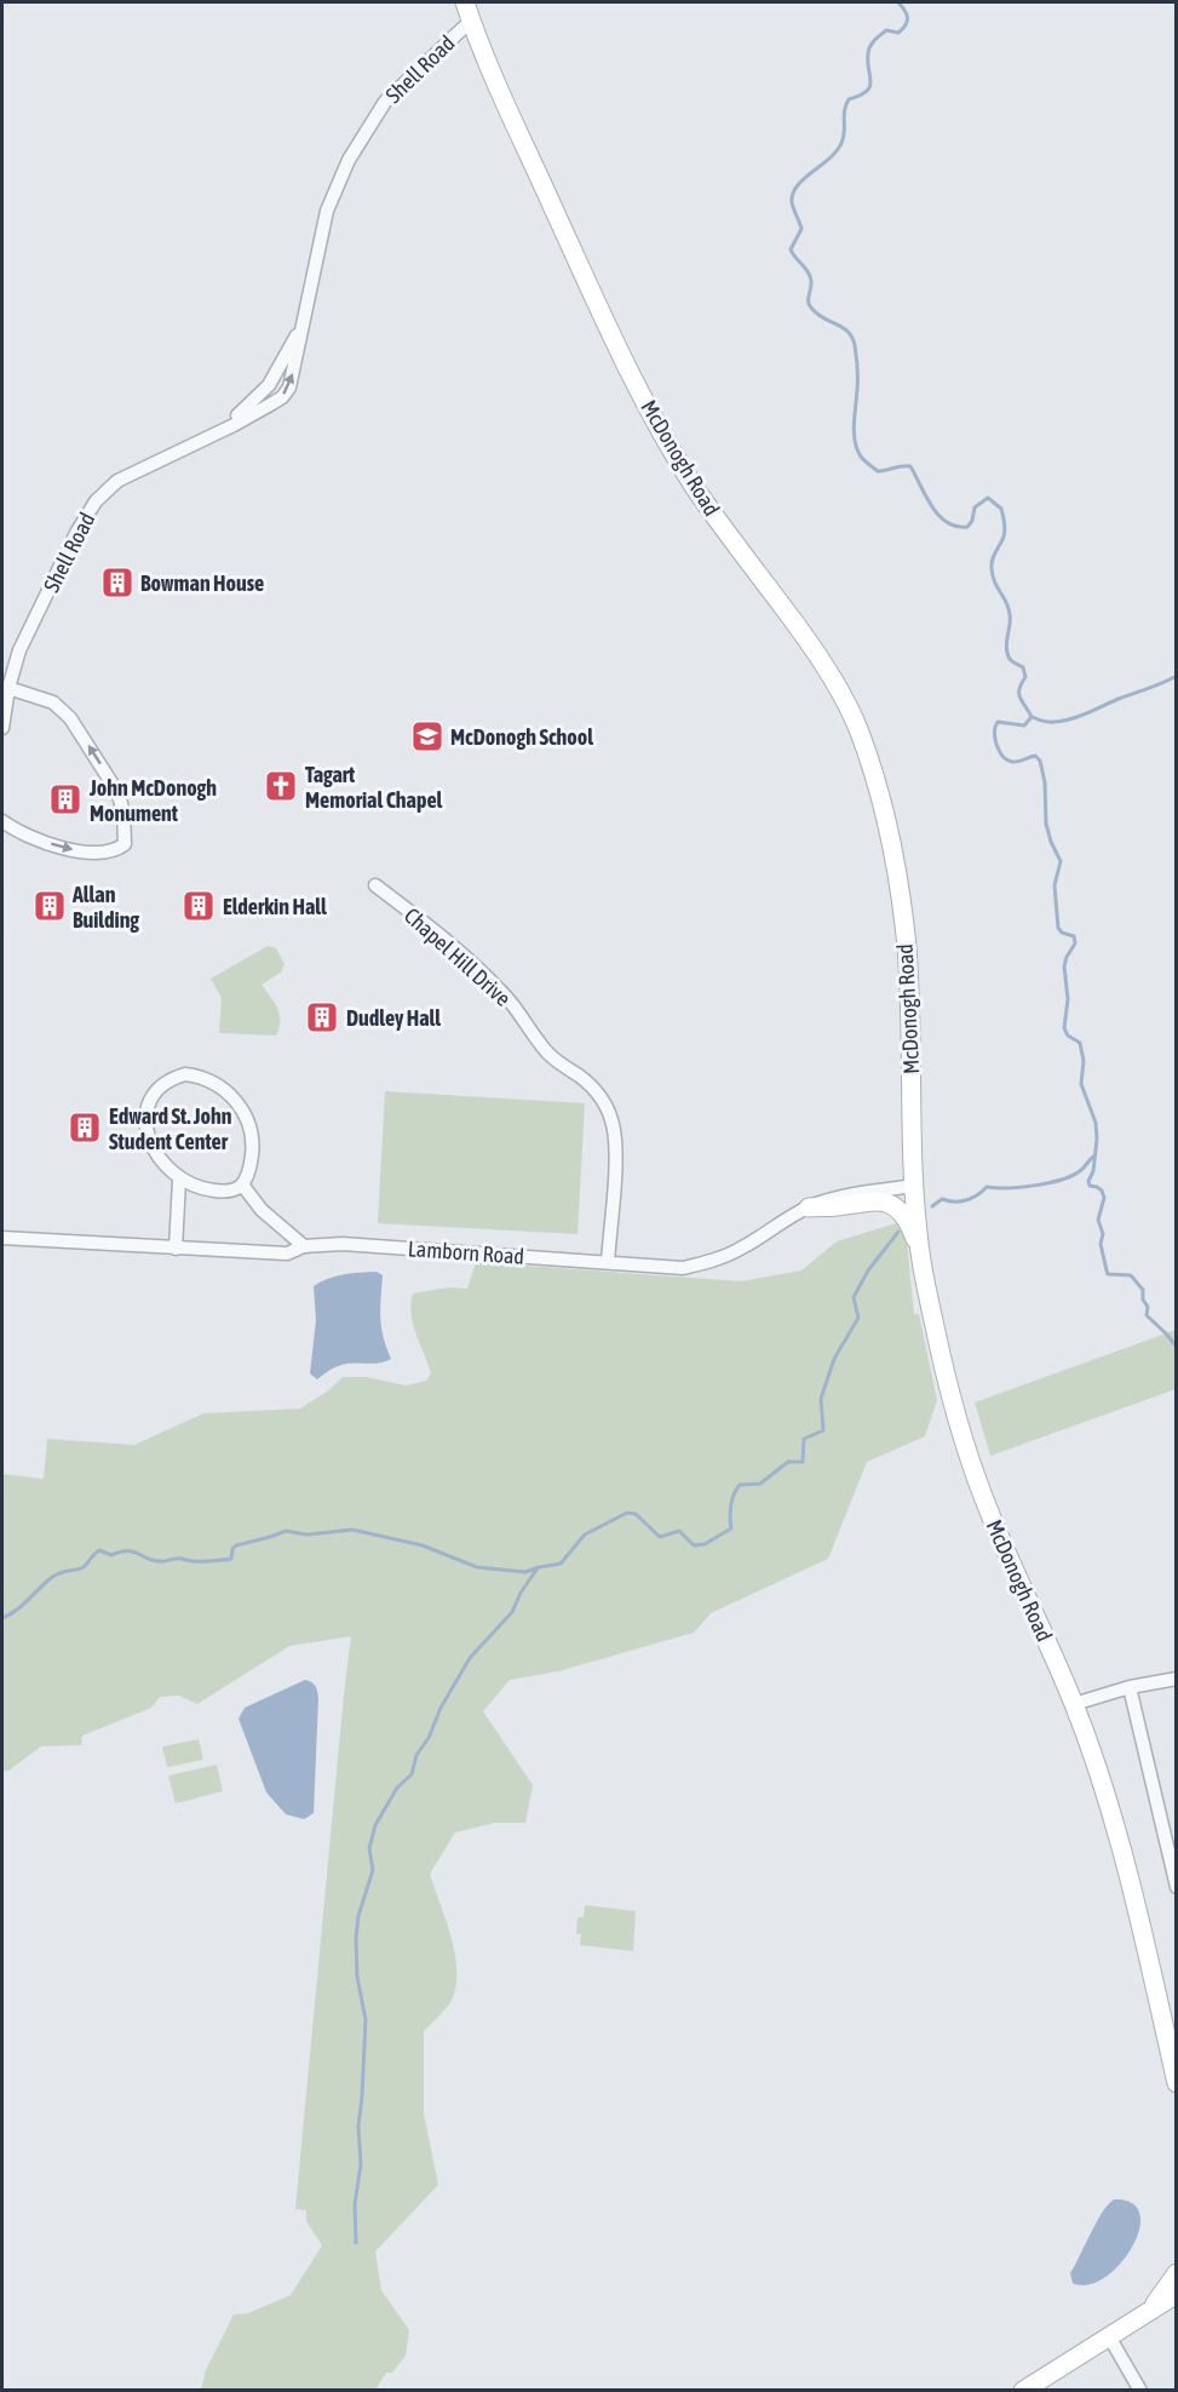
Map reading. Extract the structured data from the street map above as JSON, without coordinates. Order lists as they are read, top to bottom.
{
  "streets": {
    "main road": ["McDonogh Road"],
    "street": ["Shell Road", "Chapel Hill Drive", "Lamborn Road"]
  },
  "crossings": [
    ["Shell Road", "McDonogh Road"],
    ["McDonogh Road", "Lamborn Road"],
    ["Chapel Hill Drive", "Lamborn Road"]
  ],
  "places": {
    "building": [
      "Bowman House",
      "John McDonogh Monument",
      "Allan Building",
      "Elderkin Hall",
      "Dudley Hall",
      "Edward St. John Student Center"
    ],
    "school or university": ["McDonogh School"],
    "church": ["Tagart Memorial Chapel"]
  }
}
